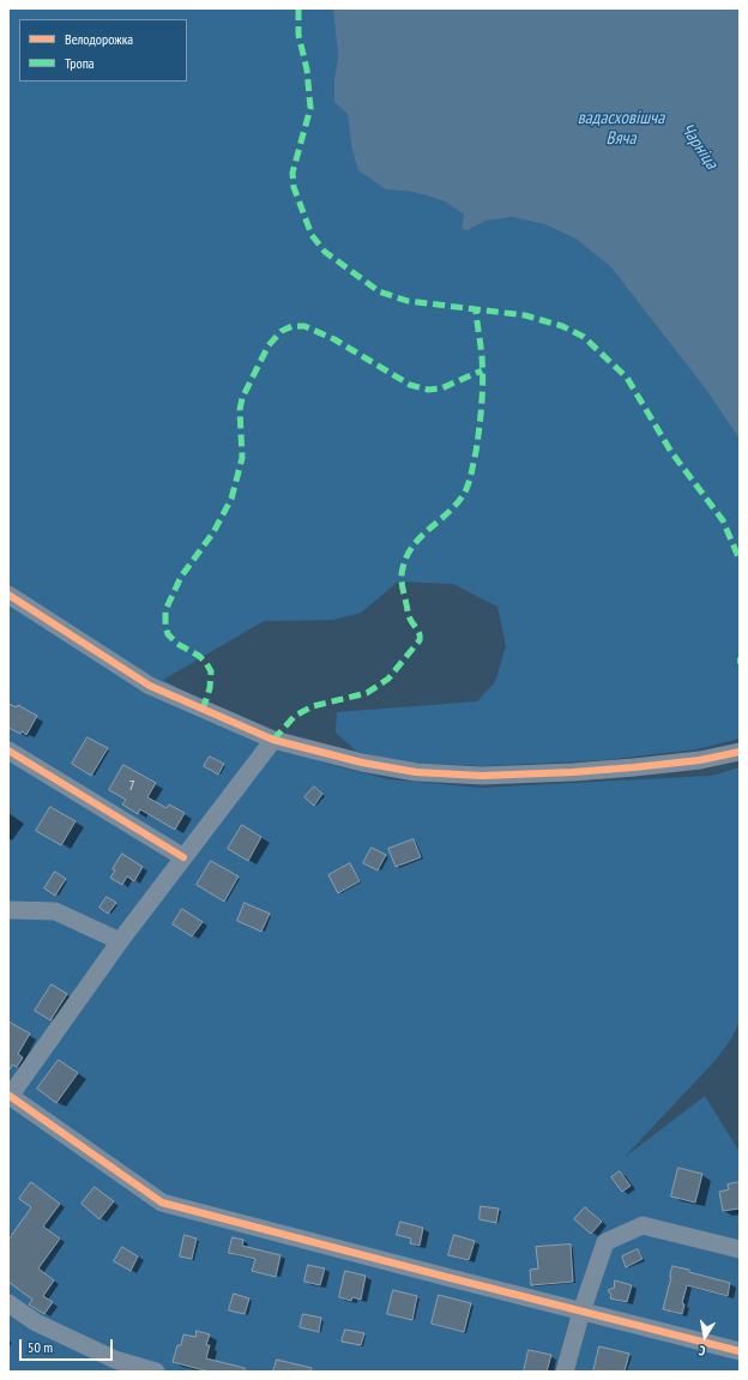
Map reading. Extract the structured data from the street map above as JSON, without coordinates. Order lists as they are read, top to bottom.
{
  "water": ["вадасховішча Вяча", "Чарніца"],
  "house_numbers": ["7"],
  "legend": ["Велодорожка", "Тропа"],
  "scale_bar": "50 m",
  "north": "bottom"
}
